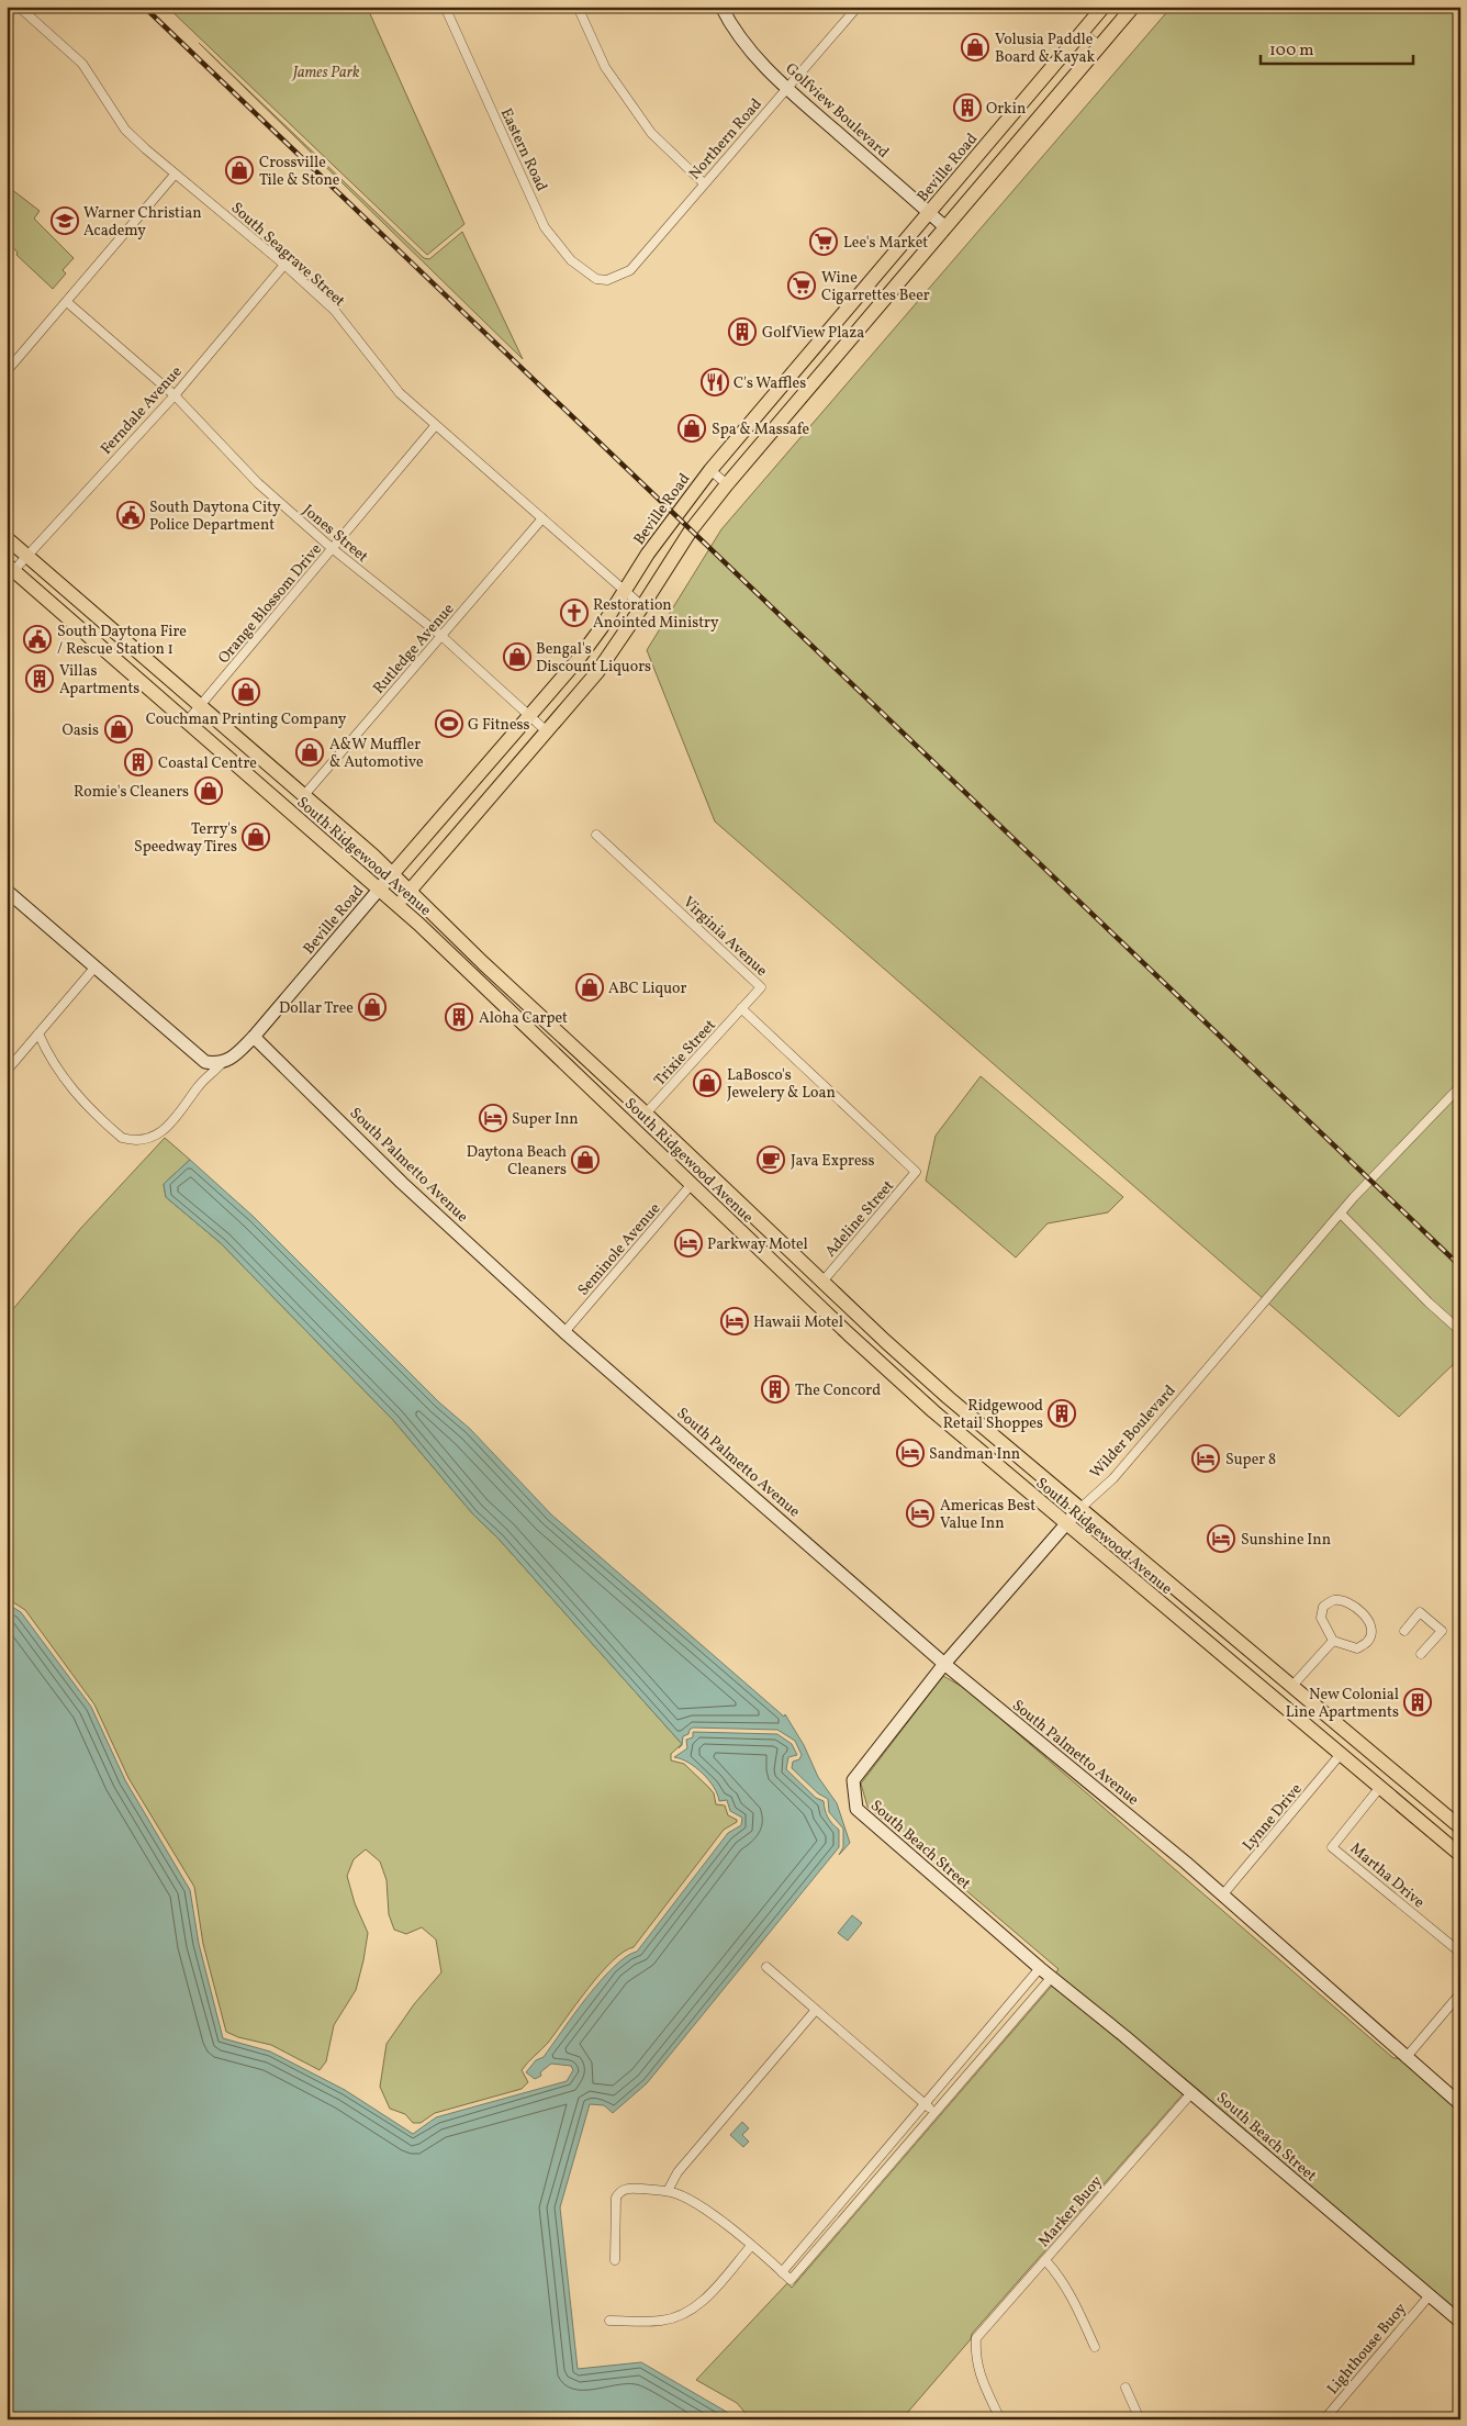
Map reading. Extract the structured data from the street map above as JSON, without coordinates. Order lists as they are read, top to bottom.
{
  "streets": {
    "main road": ["Beville Road", "South Ridgewood Avenue"],
    "street": [
      "Golfview Boulevard",
      "Northern Road",
      "Eastern Road",
      "South Seagrave Street",
      "Ferndale Avenue",
      "Jones Street",
      "Orange Blossom Drive",
      "Rutledge Avenue",
      "Virginia Avenue",
      "Trixie Street",
      "South Palmetto Avenue",
      "Adeline Street",
      "Seminole Avenue",
      "Wilder Boulevard",
      "Lynne Drive",
      "South Beach Street",
      "Martha Drive",
      "Marker Buoy",
      "Lighthouse Buoy"
    ]
  },
  "crossings": [
    ["Golfview Boulevard", "Northern Road"],
    ["Golfview Boulevard", "Beville Road"],
    ["Northern Road", "Eastern Road"],
    ["Beville Road", "South Seagrave Street"],
    ["Beville Road", "Jones Street"],
    ["Beville Road", "South Ridgewood Avenue"],
    ["Beville Road", "South Palmetto Avenue"],
    ["South Seagrave Street", "Ferndale Avenue"],
    ["South Seagrave Street", "Orange Blossom Drive"],
    ["South Seagrave Street", "Rutledge Avenue"],
    ["Ferndale Avenue", "Jones Street"],
    ["Ferndale Avenue", "South Ridgewood Avenue"],
    ["Jones Street", "Orange Blossom Drive"],
    ["Jones Street", "Rutledge Avenue"],
    ["Orange Blossom Drive", "South Ridgewood Avenue"],
    ["Rutledge Avenue", "South Ridgewood Avenue"],
    ["South Ridgewood Avenue", "Trixie Street"],
    ["South Ridgewood Avenue", "Adeline Street"],
    ["South Ridgewood Avenue", "Seminole Avenue"],
    ["South Ridgewood Avenue", "Wilder Boulevard"],
    ["South Ridgewood Avenue", "Lynne Drive"],
    ["South Ridgewood Avenue", "Martha Drive"],
    ["Virginia Avenue", "Trixie Street"],
    ["Virginia Avenue", "Adeline Street"],
    ["Trixie Street", "Adeline Street"],
    ["South Palmetto Avenue", "Seminole Avenue"],
    ["South Palmetto Avenue", "Wilder Boulevard"],
    ["South Palmetto Avenue", "Lynne Drive"],
    ["Wilder Boulevard", "South Beach Street"],
    ["South Beach Street", "Marker Buoy"],
    ["South Beach Street", "Lighthouse Buoy"]
  ],
  "parks": ["James Park"],
  "places": {
    "shop": [
      "Volusia Paddle Board & Kayak",
      "Crossville Tile & Stone",
      "Spa & Massafe",
      "Bengal's Discount Liquors",
      "Couchman Printing Company",
      "Oasis",
      "A&W Muffler & Automotive",
      "Romie's Cleaners",
      "Terry's Speedway Tires",
      "ABC Liquor",
      "Dollar Tree",
      "LaBosco's Jewelery & Loan",
      "Daytona Beach Cleaners"
    ],
    "building": [
      "Orkin",
      "GolfView Plaza",
      "Villas Apartments",
      "Coastal Centre",
      "Aloha Carpet",
      "The Concord",
      "Ridgewood Retail Shoppes",
      "New Colonial Line Apartments"
    ],
    "school or university": ["Warner Christian Academy"],
    "supermarket": ["Lee's Market", "Wine Cigarrettes Beer"],
    "restaurant": ["C's Waffles"],
    "public building": ["South Daytona City Police Department", "South Daytona Fire / Rescue Station 1"],
    "church": ["Restoration Anointed Ministry"],
    "sports": ["G Fitness"],
    "hotel": [
      "Super Inn",
      "Parkway Motel",
      "Hawaii Motel",
      "Sandman Inn",
      "Super 8",
      "Americas Best Value Inn",
      "Sunshine Inn"
    ],
    "cafe": ["Java Express"]
  },
  "scale_bar": "100 m"
}
